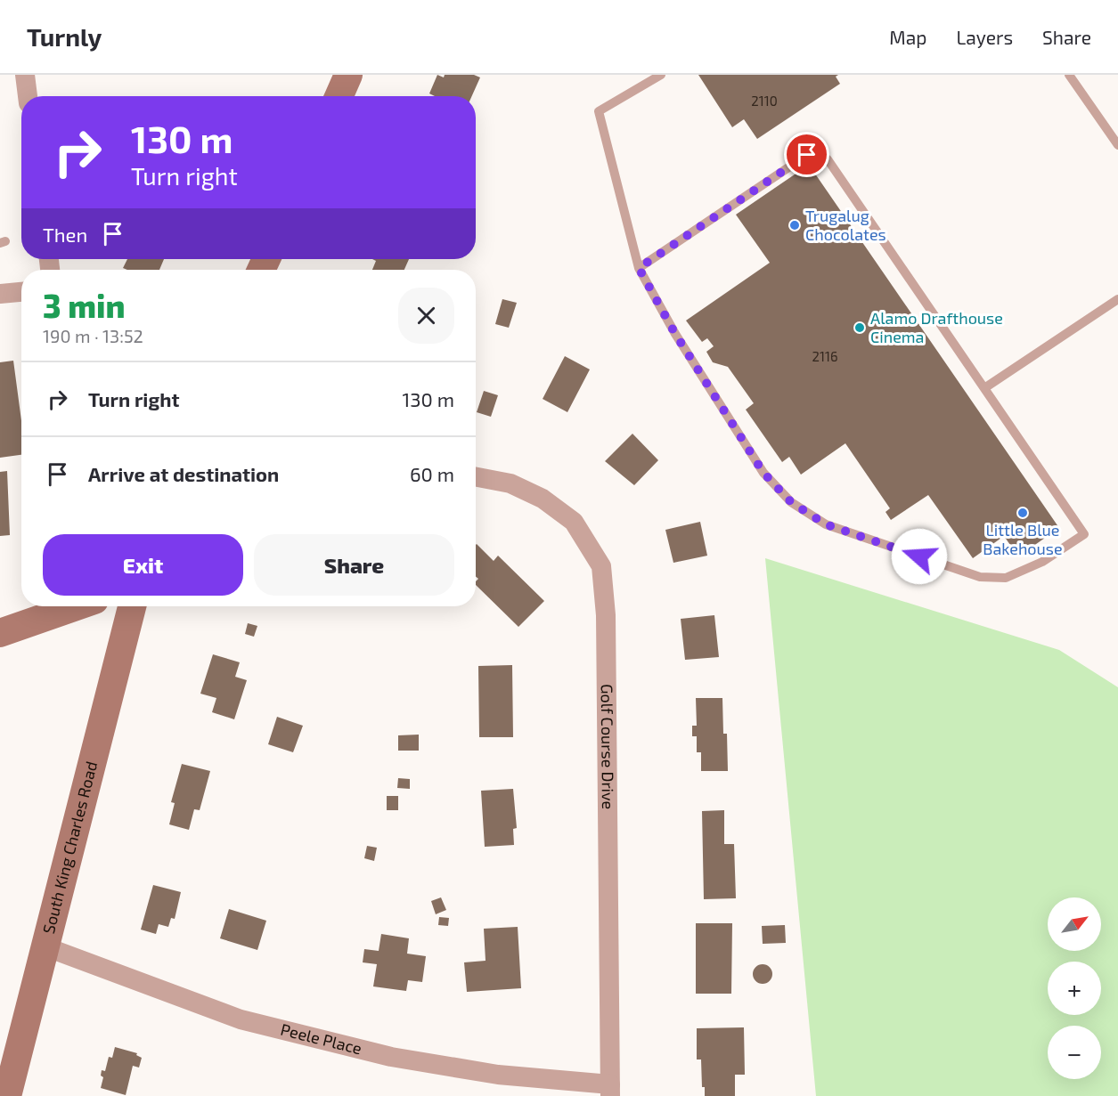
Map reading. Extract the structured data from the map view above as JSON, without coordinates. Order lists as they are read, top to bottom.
{
  "streets": {
    "street": ["Golf Course Drive", "South King Charles Road", "Peele Place"]
  },
  "crossings": [
    ["Golf Course Drive", "Peele Place"],
    ["South King Charles Road", "Peele Place"]
  ],
  "places": ["Trugalug Chocolates", "Alamo Drafthouse Cinema", "Little Blue Bakehouse"],
  "house_numbers": ["2110", "2116"],
  "north": "top right",
  "page": {
    "header": "Turnly",
    "nav": ["Map", "Layers", "Share"],
    "turn": ["130 m", "Turn right"],
    "then": "Then",
    "heading": ["3 min", "190 m · 13:52"],
    "list": [
      {
        "name": "Turn right",
        "value": "130 m"
      },
      {
        "name": "Arrive at destination",
        "value": "60 m"
      }
    ],
    "buttons": ["Exit", "Share"],
    "map_buttons": ["+", "−"]
  }
}
